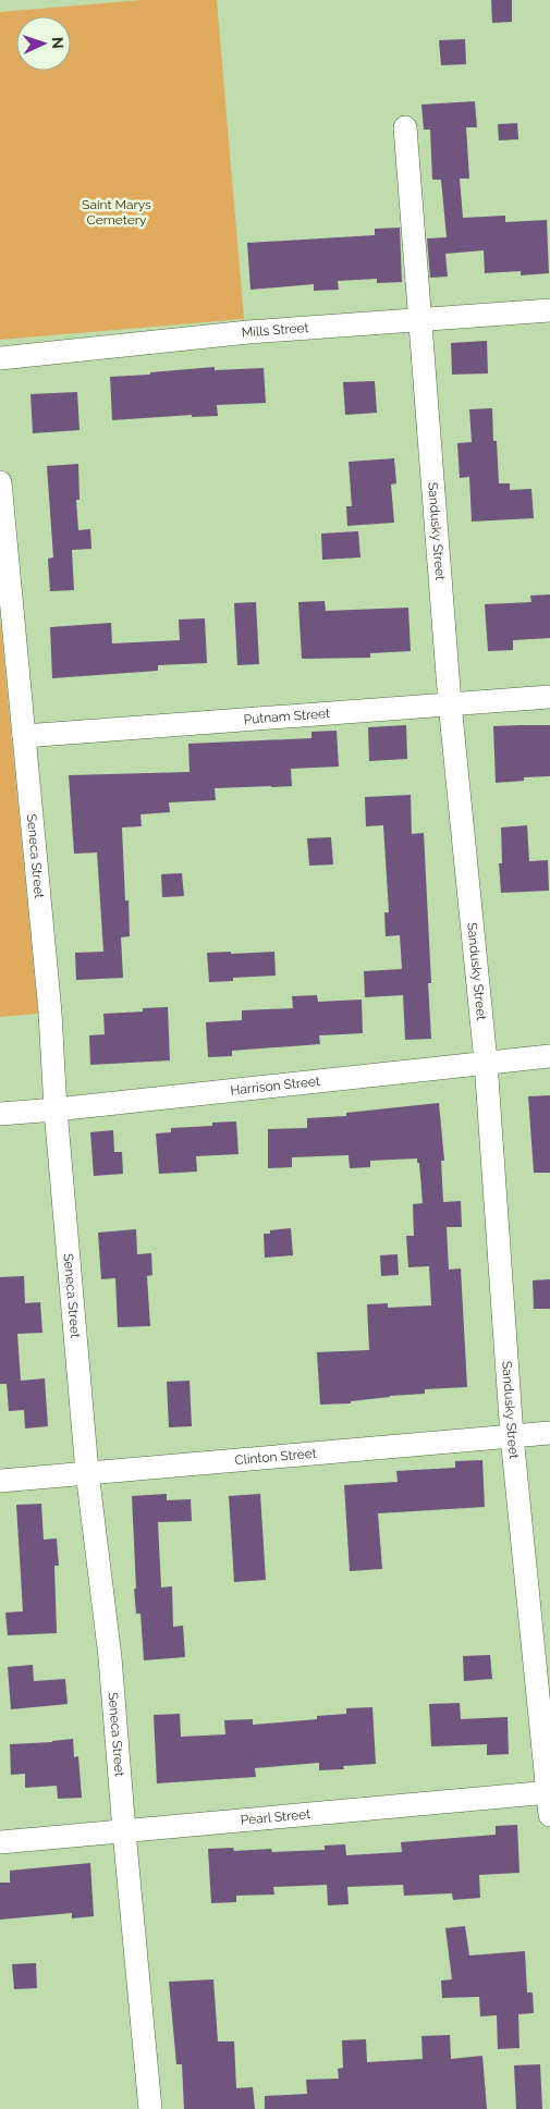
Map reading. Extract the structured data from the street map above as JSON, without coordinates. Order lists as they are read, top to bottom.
{
  "streets": {
    "street": [
      "Mills Street",
      "Sandusky Street",
      "Putnam Street",
      "Seneca Street",
      "Harrison Street",
      "Clinton Street",
      "Pearl Street"
    ]
  },
  "crossings": [
    ["Mills Street", "Sandusky Street"],
    ["Sandusky Street", "Putnam Street"],
    ["Sandusky Street", "Harrison Street"],
    ["Sandusky Street", "Clinton Street"],
    ["Sandusky Street", "Pearl Street"],
    ["Putnam Street", "Seneca Street"],
    ["Seneca Street", "Harrison Street"],
    ["Seneca Street", "Clinton Street"],
    ["Seneca Street", "Pearl Street"]
  ],
  "parks": ["Saint Marys Cemetery"],
  "north": "right"
}
